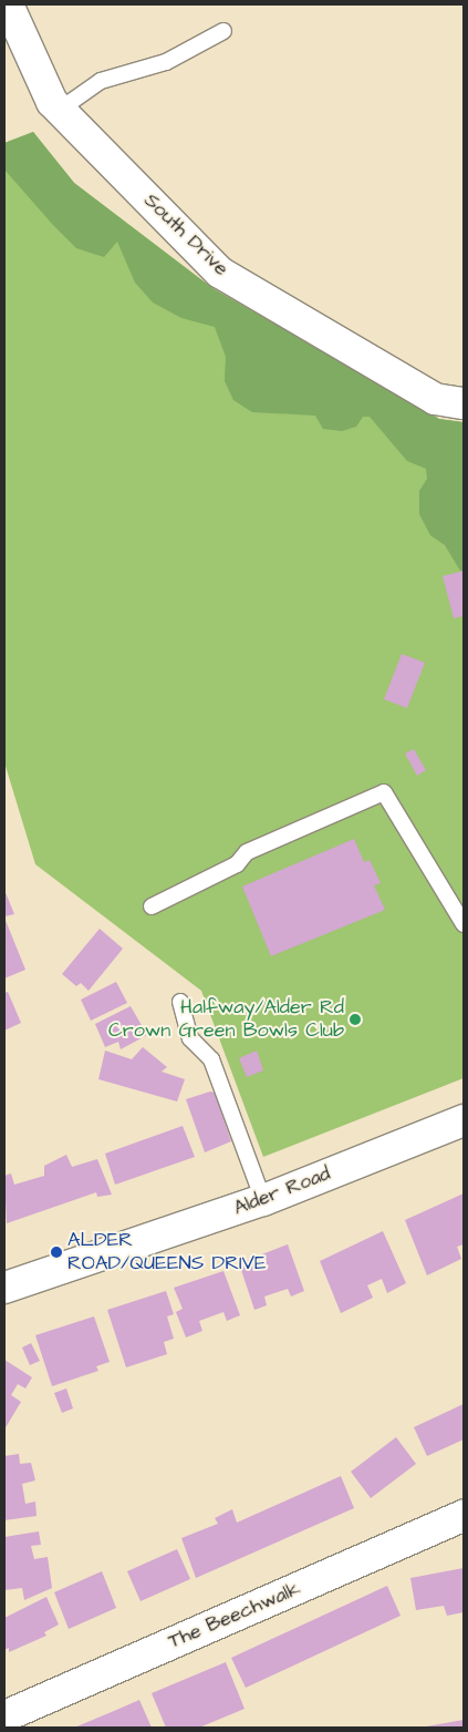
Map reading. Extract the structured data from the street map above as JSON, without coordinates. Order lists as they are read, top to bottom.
{
  "streets": {
    "street": ["South Drive", "Alder Road", "The Beechwalk"]
  },
  "places": ["Halfway/Alder Rd Crown Green Bowls Club", "ALDER ROAD/QUEENS DRIVE"]
}
